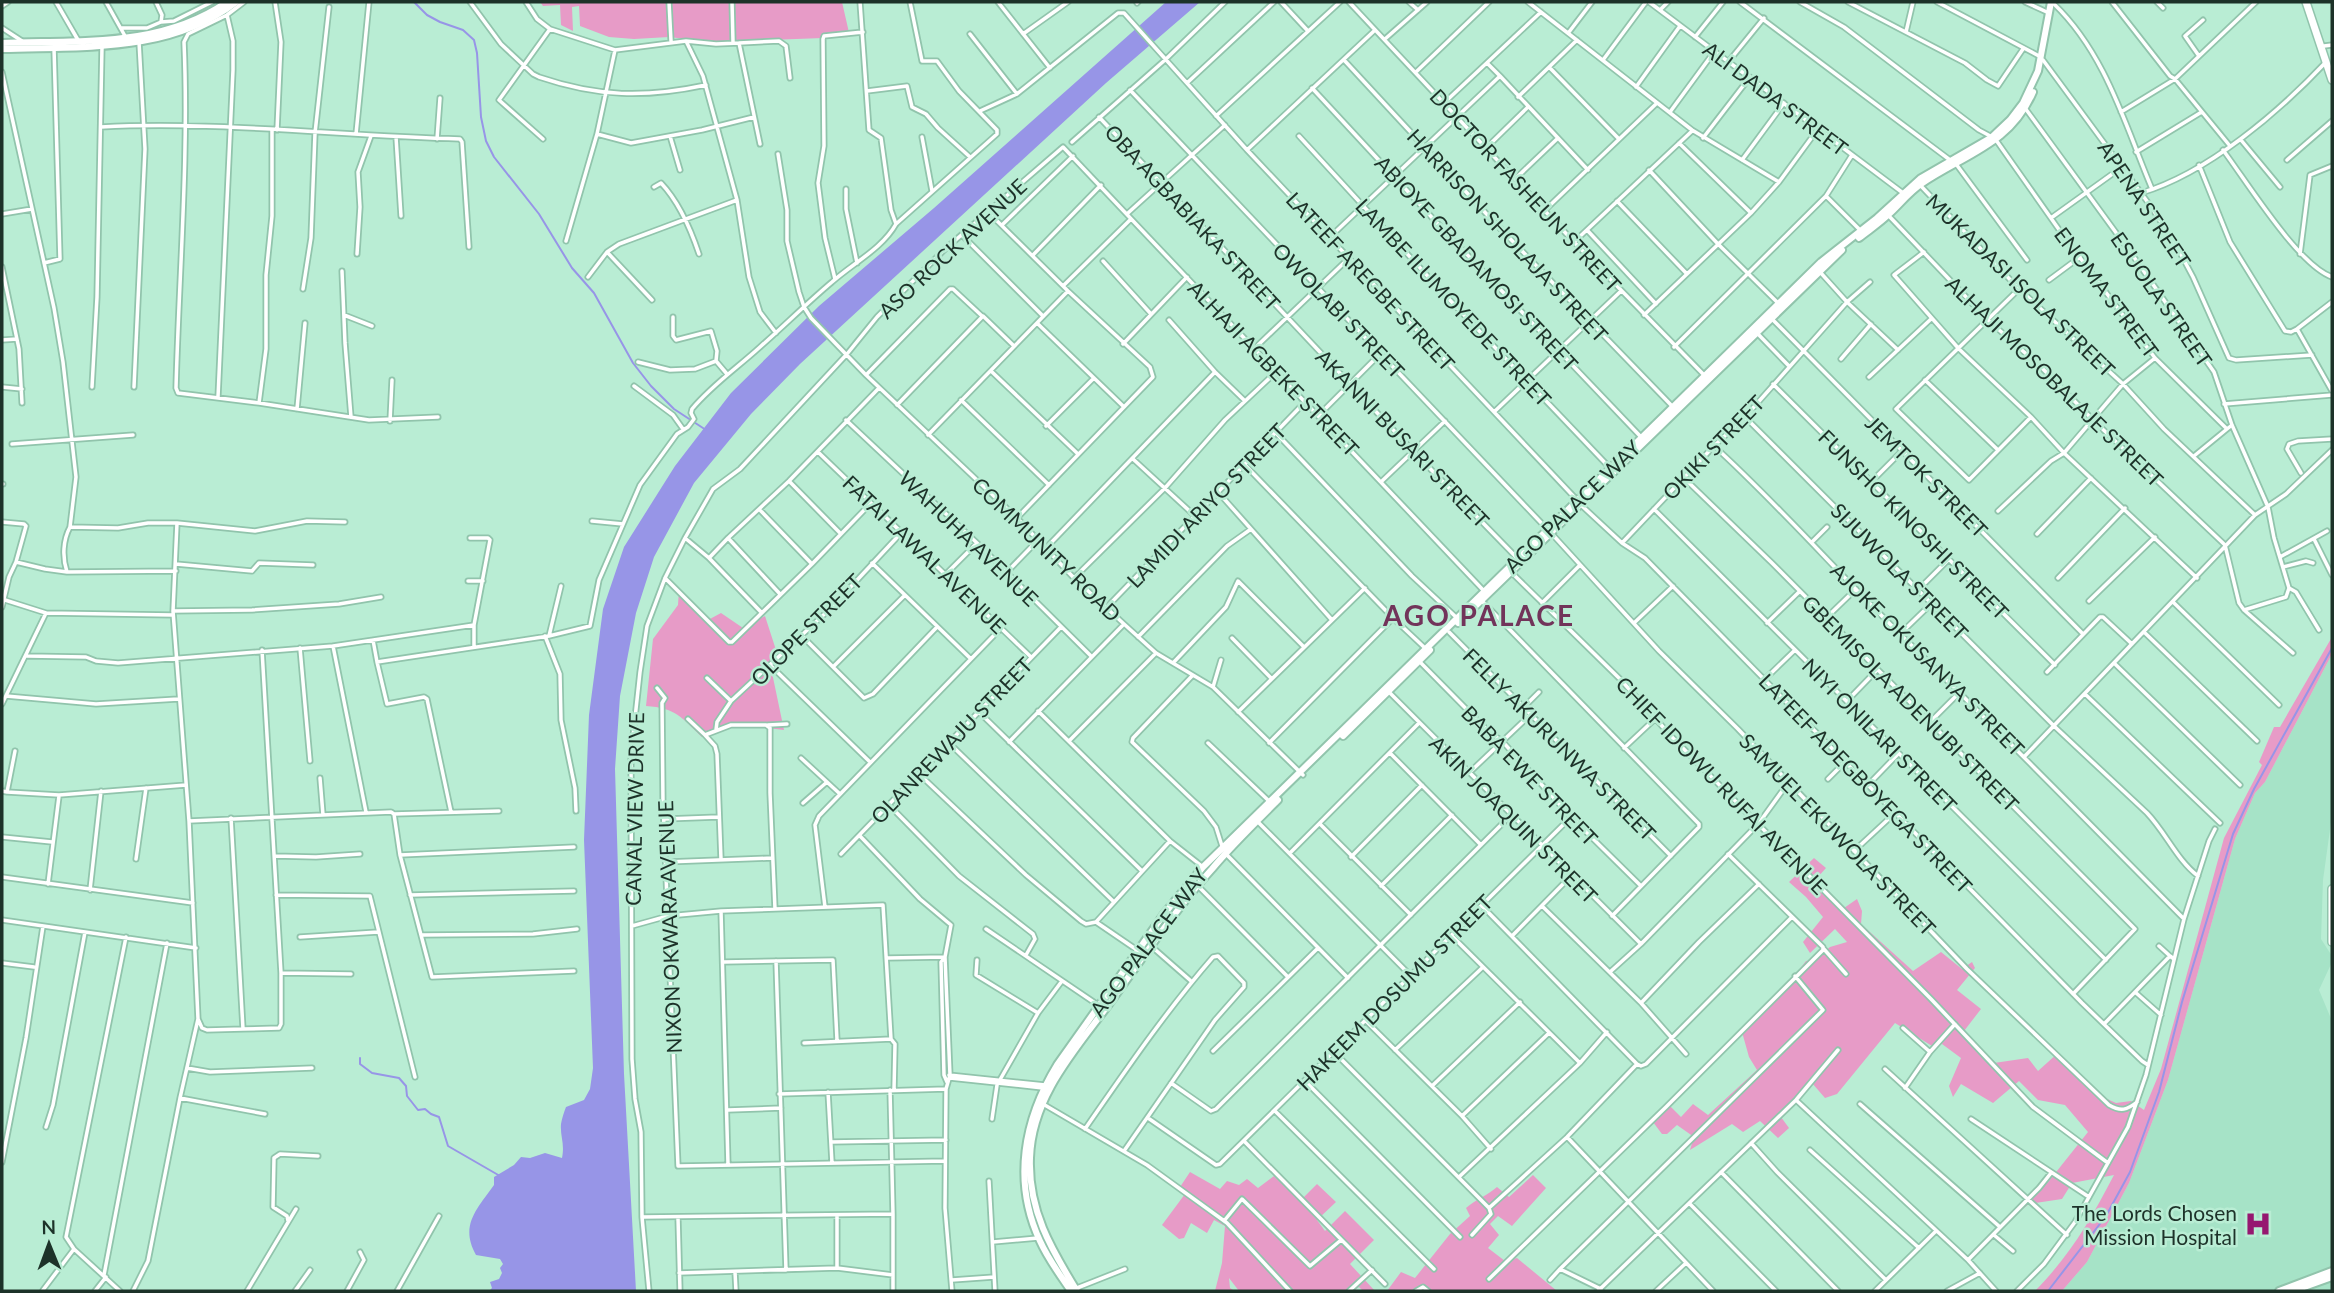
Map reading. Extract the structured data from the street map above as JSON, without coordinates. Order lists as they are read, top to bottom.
{
  "streets": {
    "main road": ["AGO PALACE WAY"],
    "street": [
      "ALI DADA STREET",
      "DOCTOR FASHEUN STREET",
      "APENA STREET",
      "OBA AGBABIAKA STREET",
      "HARRISON SHOLAJA STREET",
      "ASO ROCK AVENUE",
      "ABIOYE GBADAMOSI STREET",
      "LATEEF AREGBE STREET",
      "MUKADASI ISOLA STREET",
      "ENOMA STREET",
      "ESUOLA STREET",
      "LAMBE ILUMOYEDE STREET",
      "OWOLABI STREET",
      "ALHAJI AGBEKE STREET",
      "ALHAJI MOSOBALAJE STREET",
      "AKANNI BUSARI STREET",
      "OKIKI STREET",
      "JEMTOK STREET",
      "LAMIDI ARIYO STREET",
      "FUNSHO KINOSHI STREET",
      "WAHUHA AVENUE",
      "COMMUNITY ROAD",
      "FATAI LAWAL AVENUE",
      "SIJUWOLA STREET",
      "OLOPE STREET",
      "AJOKE OKUSANYA STREET",
      "GBEMISOLA ADENUBI STREET",
      "NIYI ONILARI STREET",
      "OLANREWAJU STREET",
      "FELLY AKURUNWA STREET",
      "BABA EWE STREET",
      "LATEEF ADEGBOYEGA STREET",
      "CHIEF IDOWU RUFAI AVENUE",
      "CANAL VIEW DRIVE",
      "AKIN JOAQUIN STREET",
      "SAMUEL EKUWOLA STREET",
      "NIXON OKWARA AVENUE",
      "HAKEEM DOSUMU STREET"
    ]
  },
  "crossings": [
    ["ALI DADA STREET", "AGO PALACE WAY"],
    ["DOCTOR FASHEUN STREET", "AGO PALACE WAY"],
    ["APENA STREET", "AGO PALACE WAY"],
    ["OBA AGBABIAKA STREET", "AKANNI BUSARI STREET"],
    ["HARRISON SHOLAJA STREET", "AGO PALACE WAY"],
    ["ASO ROCK AVENUE", "ALHAJI AGBEKE STREET"],
    ["ASO ROCK AVENUE", "COMMUNITY ROAD"],
    ["ASO ROCK AVENUE", "CANAL VIEW DRIVE"],
    ["ABIOYE GBADAMOSI STREET", "AGO PALACE WAY"],
    ["LATEEF AREGBE STREET", "AGO PALACE WAY"],
    ["LATEEF AREGBE STREET", "LATEEF ADEGBOYEGA STREET"],
    ["MUKADASI ISOLA STREET", "AGO PALACE WAY"],
    ["ENOMA STREET", "AGO PALACE WAY"],
    ["ESUOLA STREET", "AGO PALACE WAY"],
    ["LAMBE ILUMOYEDE STREET", "AGO PALACE WAY"],
    ["OWOLABI STREET", "AGO PALACE WAY"],
    ["OWOLABI STREET", "SAMUEL EKUWOLA STREET"],
    ["ALHAJI AGBEKE STREET", "LAMIDI ARIYO STREET"],
    ["ALHAJI AGBEKE STREET", "AGO PALACE WAY"],
    ["ALHAJI MOSOBALAJE STREET", "AGO PALACE WAY"],
    ["AKANNI BUSARI STREET", "AGO PALACE WAY"],
    ["OKIKI STREET", "JEMTOK STREET"],
    ["OKIKI STREET", "FUNSHO KINOSHI STREET"],
    ["OKIKI STREET", "SIJUWOLA STREET"],
    ["OKIKI STREET", "AJOKE OKUSANYA STREET"],
    ["OKIKI STREET", "GBEMISOLA ADENUBI STREET"],
    ["OKIKI STREET", "NIYI ONILARI STREET"],
    ["OKIKI STREET", "LATEEF ADEGBOYEGA STREET"],
    ["JEMTOK STREET", "AGO PALACE WAY"],
    ["LAMIDI ARIYO STREET", "COMMUNITY ROAD"],
    ["AGO PALACE WAY", "COMMUNITY ROAD"],
    ["AGO PALACE WAY", "FELLY AKURUNWA STREET"],
    ["AGO PALACE WAY", "BABA EWE STREET"],
    ["AGO PALACE WAY", "LATEEF ADEGBOYEGA STREET"],
    ["AGO PALACE WAY", "CHIEF IDOWU RUFAI AVENUE"],
    ["AGO PALACE WAY", "AKIN JOAQUIN STREET"],
    ["AGO PALACE WAY", "SAMUEL EKUWOLA STREET"],
    ["WAHUHA AVENUE", "OLANREWAJU STREET"],
    ["COMMUNITY ROAD", "CANAL VIEW DRIVE"],
    ["FATAI LAWAL AVENUE", "OLOPE STREET"],
    ["FATAI LAWAL AVENUE", "OLANREWAJU STREET"],
    ["GBEMISOLA ADENUBI STREET", "NIYI ONILARI STREET"],
    ["BABA EWE STREET", "HAKEEM DOSUMU STREET"],
    ["AKIN JOAQUIN STREET", "HAKEEM DOSUMU STREET"]
  ],
  "districts": ["AGO PALACE"],
  "places": {
    "hospital": ["The Lords Chosen Mission Hospital"]
  },
  "north": "top"
}
